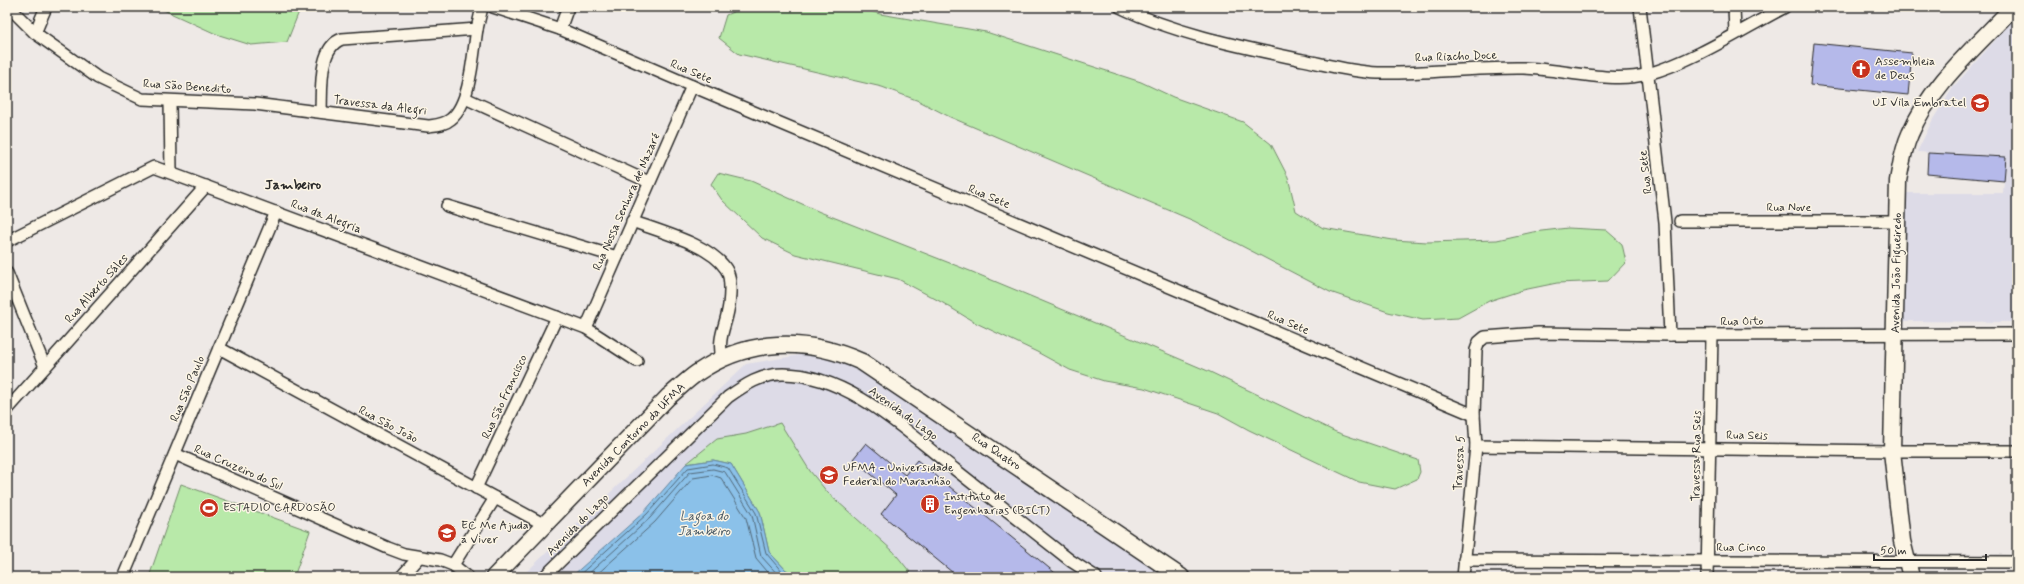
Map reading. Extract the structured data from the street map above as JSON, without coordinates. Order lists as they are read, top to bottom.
{
  "streets": {
    "main road": ["Avenida João Figueiredo", "Avenida Contorno da UFMA", "Rua Quatro"],
    "street": [
      "Rua Riacho Doce",
      "Rua Sete",
      "Rua São Benedito",
      "Travessa da Alegri",
      "Rua Nossa Senhora de Nazaré",
      "Rua Nove",
      "Rua da Alegria",
      "Rua Alberto Sáles",
      "Rua Oito",
      "Rua São Paulo",
      "Rua São Francisco",
      "Avenida do Lago",
      "Rua São João",
      "Rua Seis",
      "Travessa Rua Seis",
      "Travessa 5",
      "Rua Cruzeiro do Sul",
      "Rua Cinco"
    ]
  },
  "crossings": [
    ["Rua Riacho Doce", "Rua Sete"],
    ["Rua Sete", "Rua Nossa Senhora de Nazaré"],
    ["Rua Sete", "Rua Oito"],
    ["Rua Sete", "Travessa 5"],
    ["Rua São Benedito", "Travessa da Alegri"],
    ["Rua Nossa Senhora de Nazaré", "Rua da Alegria"],
    ["Rua Nove", "Avenida João Figueiredo"],
    ["Rua da Alegria", "Rua Alberto Sáles"],
    ["Rua da Alegria", "Rua São Paulo"],
    ["Rua da Alegria", "Rua São Francisco"],
    ["Avenida João Figueiredo", "Rua Oito"],
    ["Avenida João Figueiredo", "Rua Seis"],
    ["Avenida João Figueiredo", "Rua Cinco"],
    ["Rua Oito", "Travessa Rua Seis"],
    ["Rua Oito", "Travessa 5"],
    ["Rua São Paulo", "Rua São João"],
    ["Rua São Paulo", "Rua Cruzeiro do Sul"],
    ["Rua São Francisco", "Rua São João"],
    ["Rua São João", "Avenida Contorno da UFMA"],
    ["Avenida Contorno da UFMA", "Rua Quatro"],
    ["Rua Seis", "Travessa Rua Seis"],
    ["Rua Seis", "Travessa 5"],
    ["Travessa Rua Seis", "Rua Cinco"],
    ["Travessa 5", "Rua Cinco"]
  ],
  "districts": ["Jambeiro"],
  "water": ["Lagoa do Jambeiro"],
  "places": {
    "church": ["Assembleia de Deus"],
    "school or university": ["UI Vila Embratel", "UFMA - Universidade Federal do Maranhão", "EC Me Ajuda a Viver"],
    "building": ["Instituto de Engenharias (BICT)"],
    "sports": ["ESTADIO CARDOSÃO"]
  },
  "scale_bar": "50 m"
}
